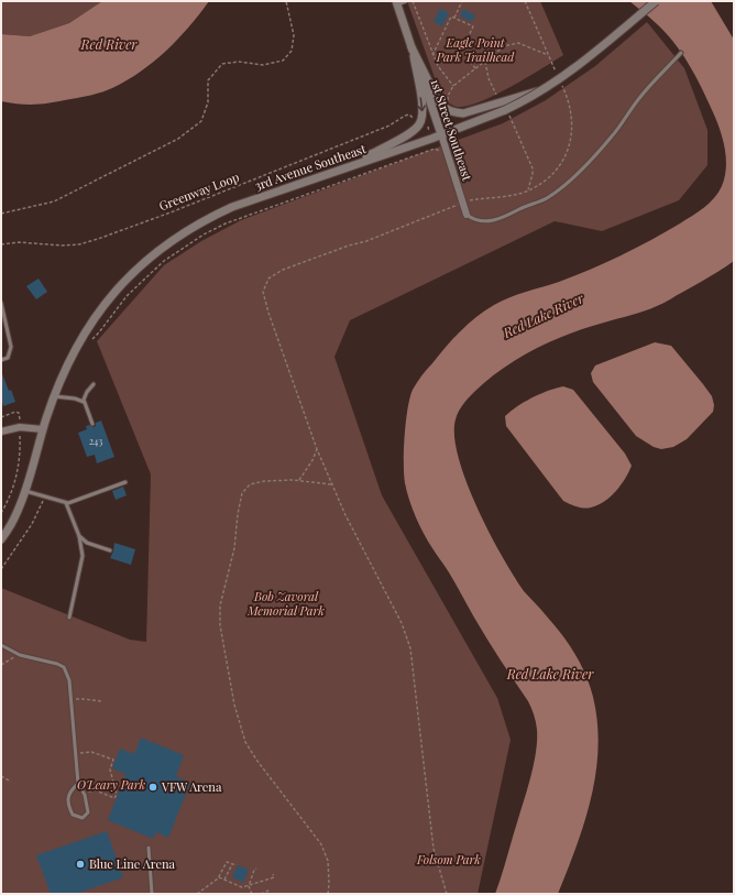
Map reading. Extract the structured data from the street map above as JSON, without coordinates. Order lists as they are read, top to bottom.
{
  "streets": {
    "street": ["1st Street Southeast", "3rd Avenue Southeast"],
    "path": ["Greenway Loop"]
  },
  "crossings": [
    ["1st Street Southeast", "3rd Avenue Southeast"]
  ],
  "water": ["Red River", "Red Lake River"],
  "parks": [
    "Eagle Point Park Trailhead",
    "Bob Zavoral Memorial Park",
    "O'Leary Park",
    "Folsom Park"
  ],
  "places": ["VFW Arena", "Blue Line Arena"],
  "house_numbers": ["243"]
}
